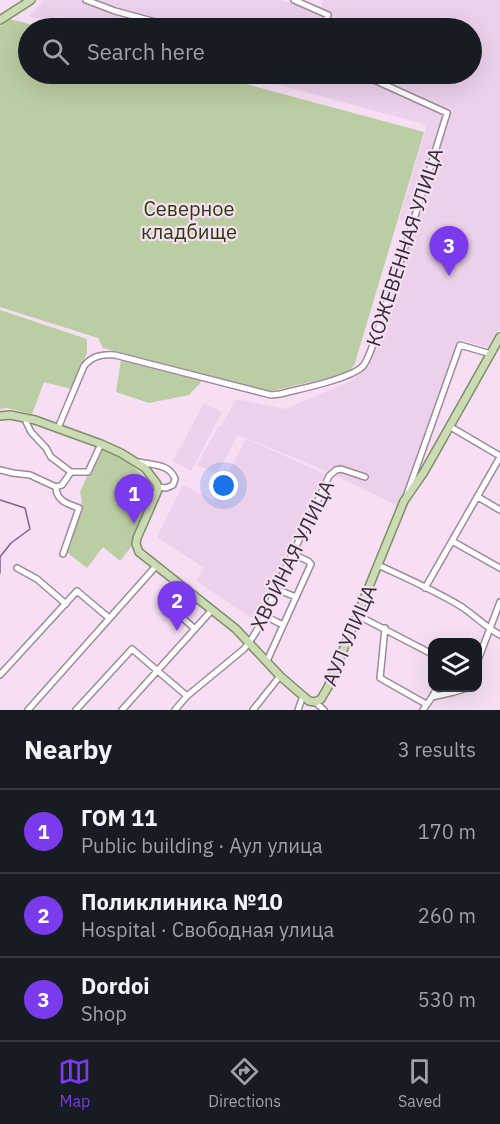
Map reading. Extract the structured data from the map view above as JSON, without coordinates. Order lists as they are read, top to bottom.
{
  "streets": {
    "main road": ["АУЛ УЛИЦА"],
    "street": ["КОЖЕВЕННАЯ УЛИЦА", "ХВОЙНАЯ УЛИЦА"]
  },
  "crossings": [
    ["ХВОЙНАЯ УЛИЦА", "АУЛ УЛИЦА"]
  ],
  "parks": ["Северное кладбище"],
  "page": {
    "search": "Search here",
    "pins": ["3", "1", "2"],
    "heading": ["Nearby", "3 results"],
    "list": [
      {
        "mark": "1",
        "name": "ГОМ 11",
        "note": "Public building · Аул улица",
        "value": "170 m"
      },
      {
        "mark": "2",
        "name": "Поликлиника №10",
        "note": "Hospital · Свободная улица",
        "value": "260 m"
      },
      {
        "mark": "3",
        "name": "Dordoi",
        "note": "Shop",
        "value": "530 m"
      }
    ],
    "nav": ["Map", "Directions", "Saved"]
  }
}
